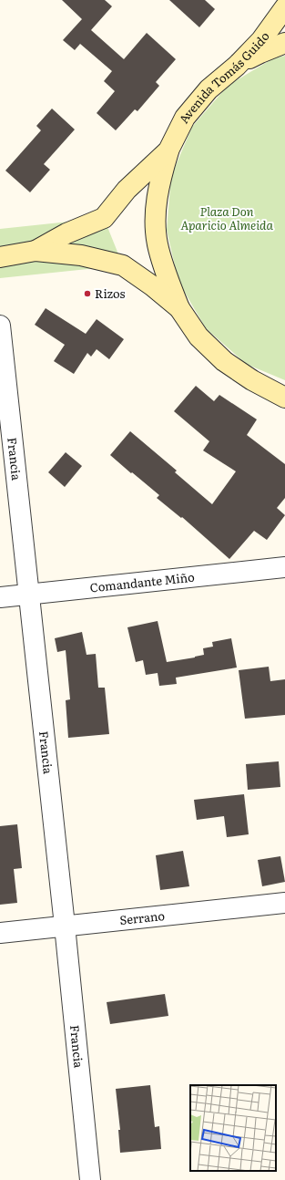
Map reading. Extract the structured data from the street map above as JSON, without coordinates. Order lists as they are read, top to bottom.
{
  "streets": {
    "main road": ["Avenida Tomás Guido"],
    "street": ["Francia", "Comandante Miño", "Serrano"]
  },
  "crossings": [
    ["Francia", "Comandante Miño"],
    ["Francia", "Serrano"]
  ],
  "parks": ["Plaza Don Aparicio Almeida"],
  "places": ["Rizos"]
}
